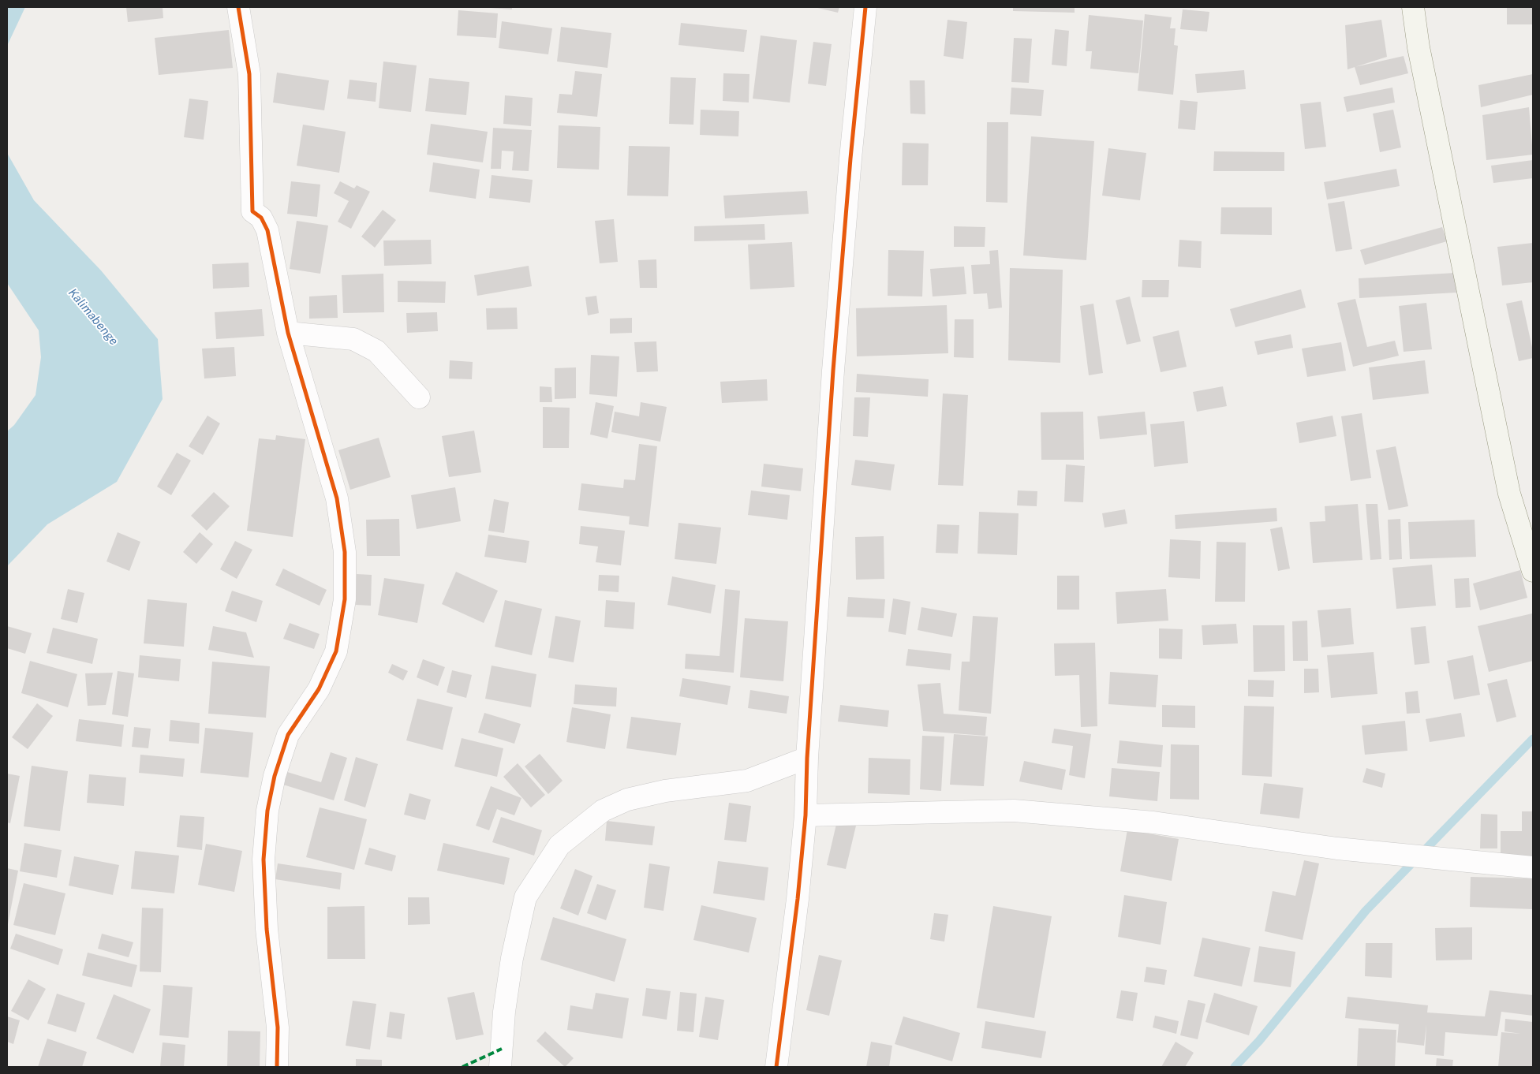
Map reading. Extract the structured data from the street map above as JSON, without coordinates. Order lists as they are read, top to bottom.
{
  "water": ["Kalimabenge"]
}
